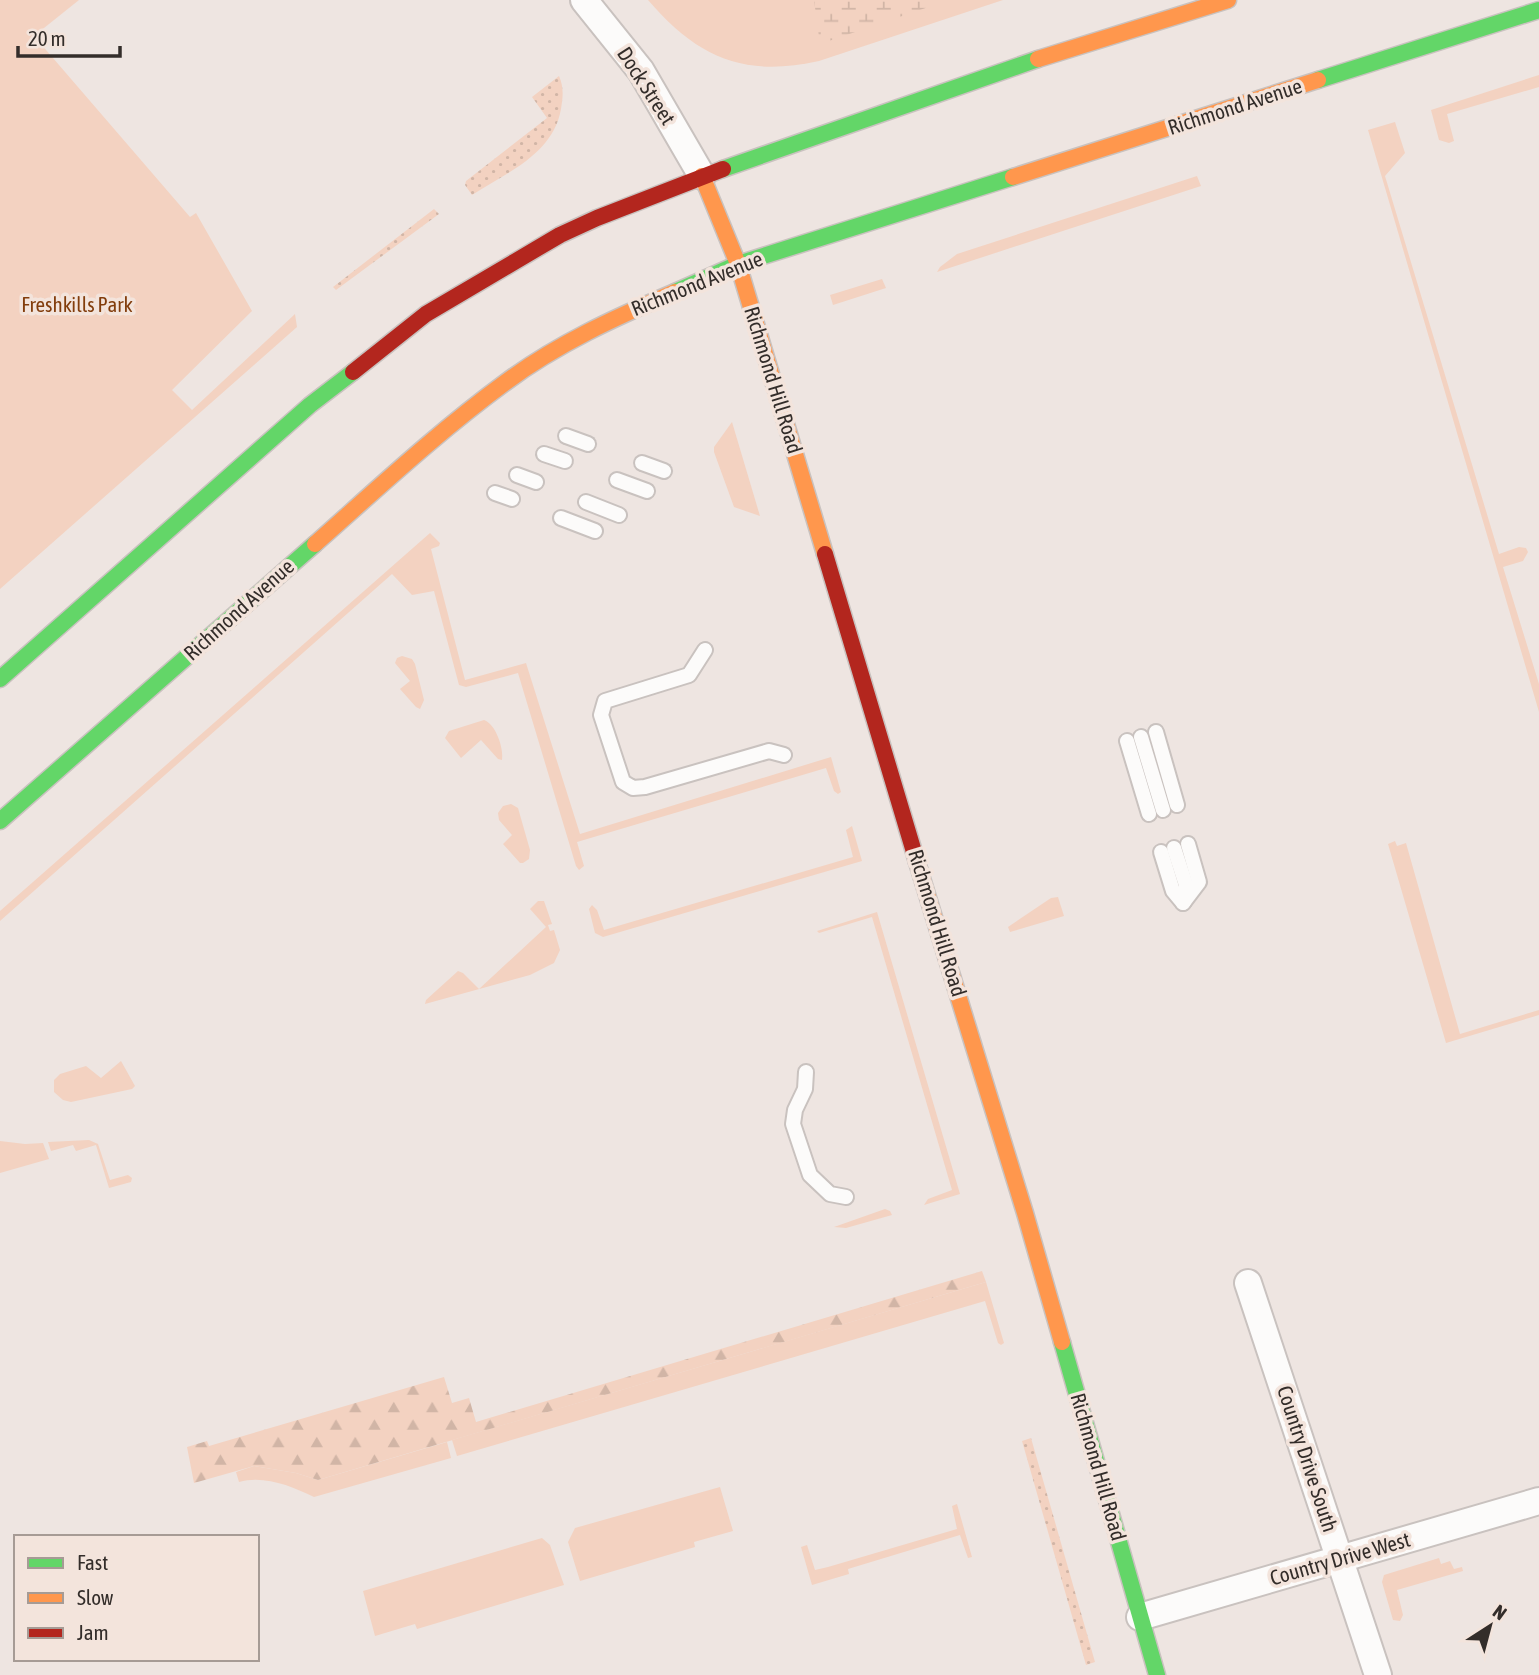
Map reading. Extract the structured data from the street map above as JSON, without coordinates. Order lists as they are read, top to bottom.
{
  "streets": {
    "main road": ["Richmond Avenue", "Richmond Hill Road"],
    "street": ["Dock Street", "Country Drive South", "Country Drive West"]
  },
  "crossings": [
    ["Dock Street", "Richmond Hill Road"],
    ["Richmond Avenue", "Richmond Hill Road"],
    ["Richmond Hill Road", "Country Drive West"],
    ["Country Drive South", "Country Drive West"]
  ],
  "parks": ["Freshkills Park"],
  "legend": ["Fast", "Slow", "Jam"],
  "scale_bar": "20 m",
  "north": "top right"
}
